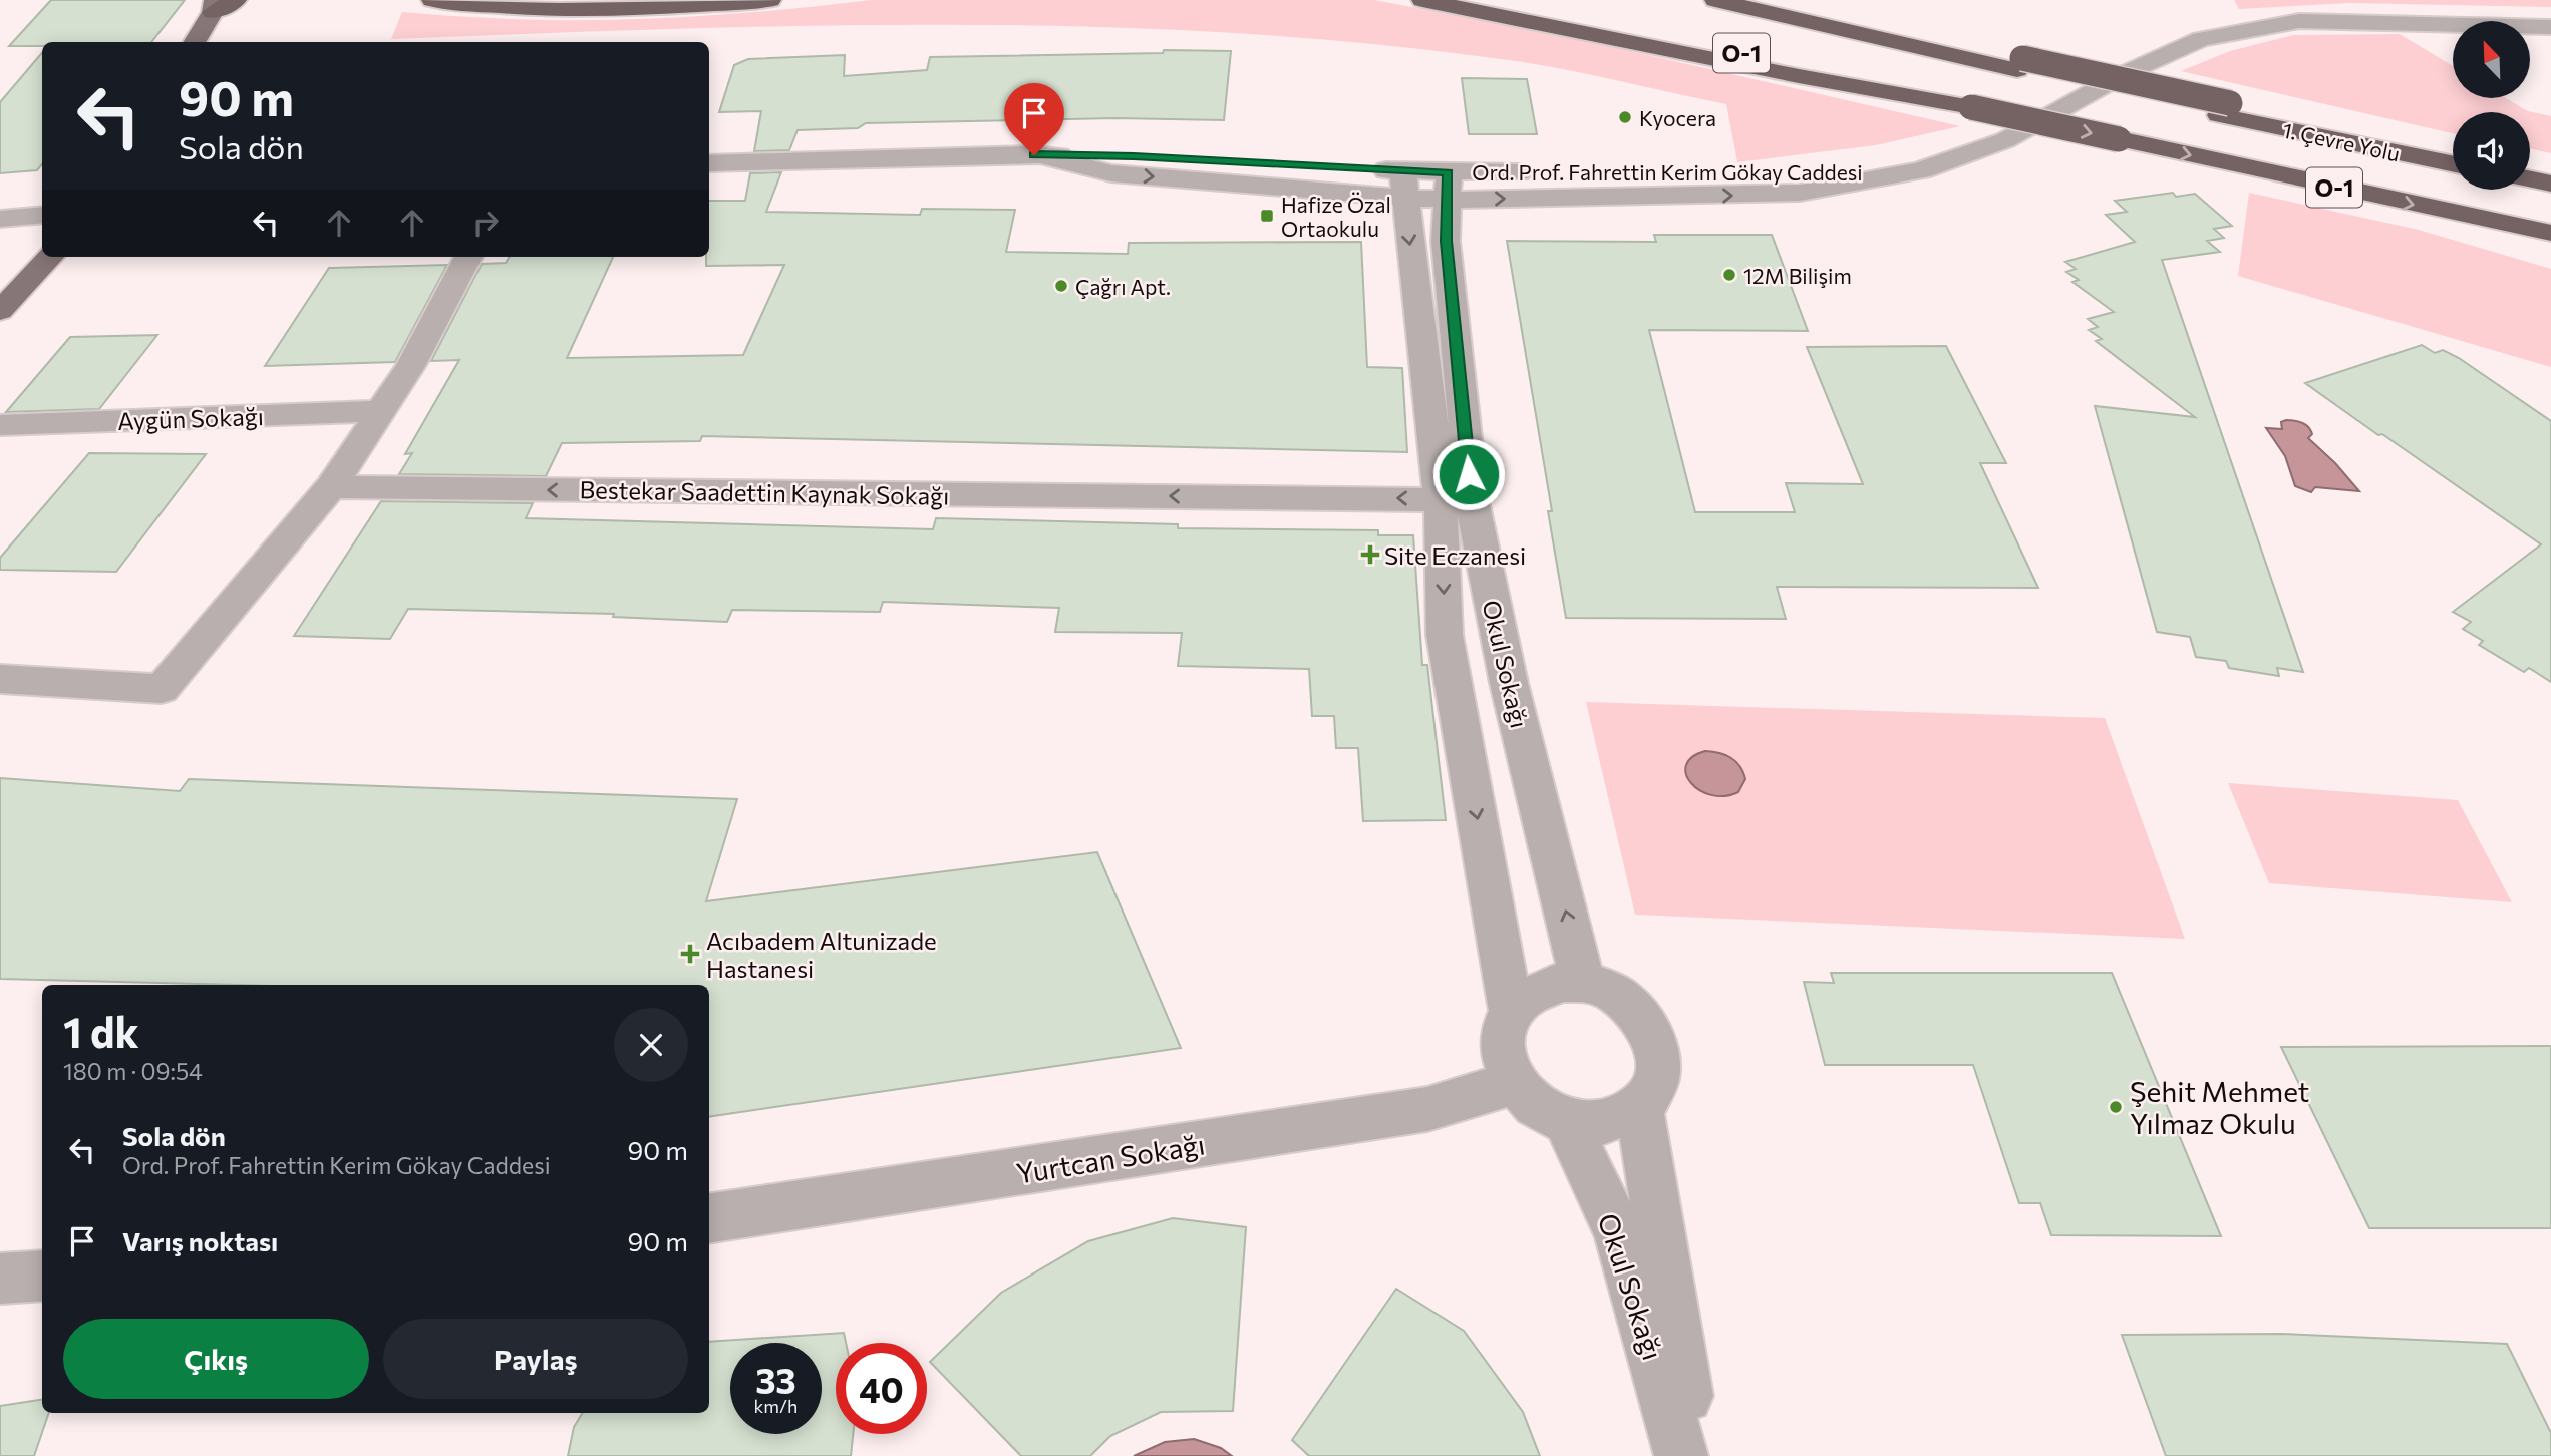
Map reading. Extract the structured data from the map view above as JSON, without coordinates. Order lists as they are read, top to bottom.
{
  "streets": {
    "highway": ["O-1", "1. Çevre Yolu"],
    "street": [
      "Ord. Prof. Fahrettin Kerim Gökay Caddesi",
      "Aygün Sokağı",
      "Bestekar Saadettin Kaynak Sokağı",
      "Okul Sokağı",
      "Yurtcan Sokağı"
    ]
  },
  "crossings": [
    ["O-1", "1. Çevre Yolu"],
    ["Ord. Prof. Fahrettin Kerim Gökay Caddesi", "Okul Sokağı"],
    ["Bestekar Saadettin Kaynak Sokağı", "Okul Sokağı"],
    ["Okul Sokağı", "Yurtcan Sokağı"]
  ],
  "one_way": ["Bestekar Saadettin Kaynak Sokağı"],
  "places": {
    "other": [
      "Kyocera",
      "12M Bilişim",
      "Çağrı Apt.",
      "Şehit Mehmet Yılmaz Okulu"
    ],
    "transit": ["Hafize Özal Ortaokulu"],
    "health": ["Site Eczanesi", "Acıbadem Altunizade Hastanesi"]
  },
  "north": "top left",
  "page": {
    "turn": ["90 m", "Sola dön"],
    "heading": ["1 dk", "180 m · 09:54"],
    "list": [
      {
        "name": "Sola dön",
        "note": "Ord. Prof. Fahrettin Kerim Gökay Caddesi",
        "value": "90 m"
      },
      {
        "name": "Varış noktası",
        "value": "90 m"
      }
    ],
    "buttons": ["Çıkış", "Paylaş"],
    "speed": "33 km/h",
    "limit": "40"
  }
}
